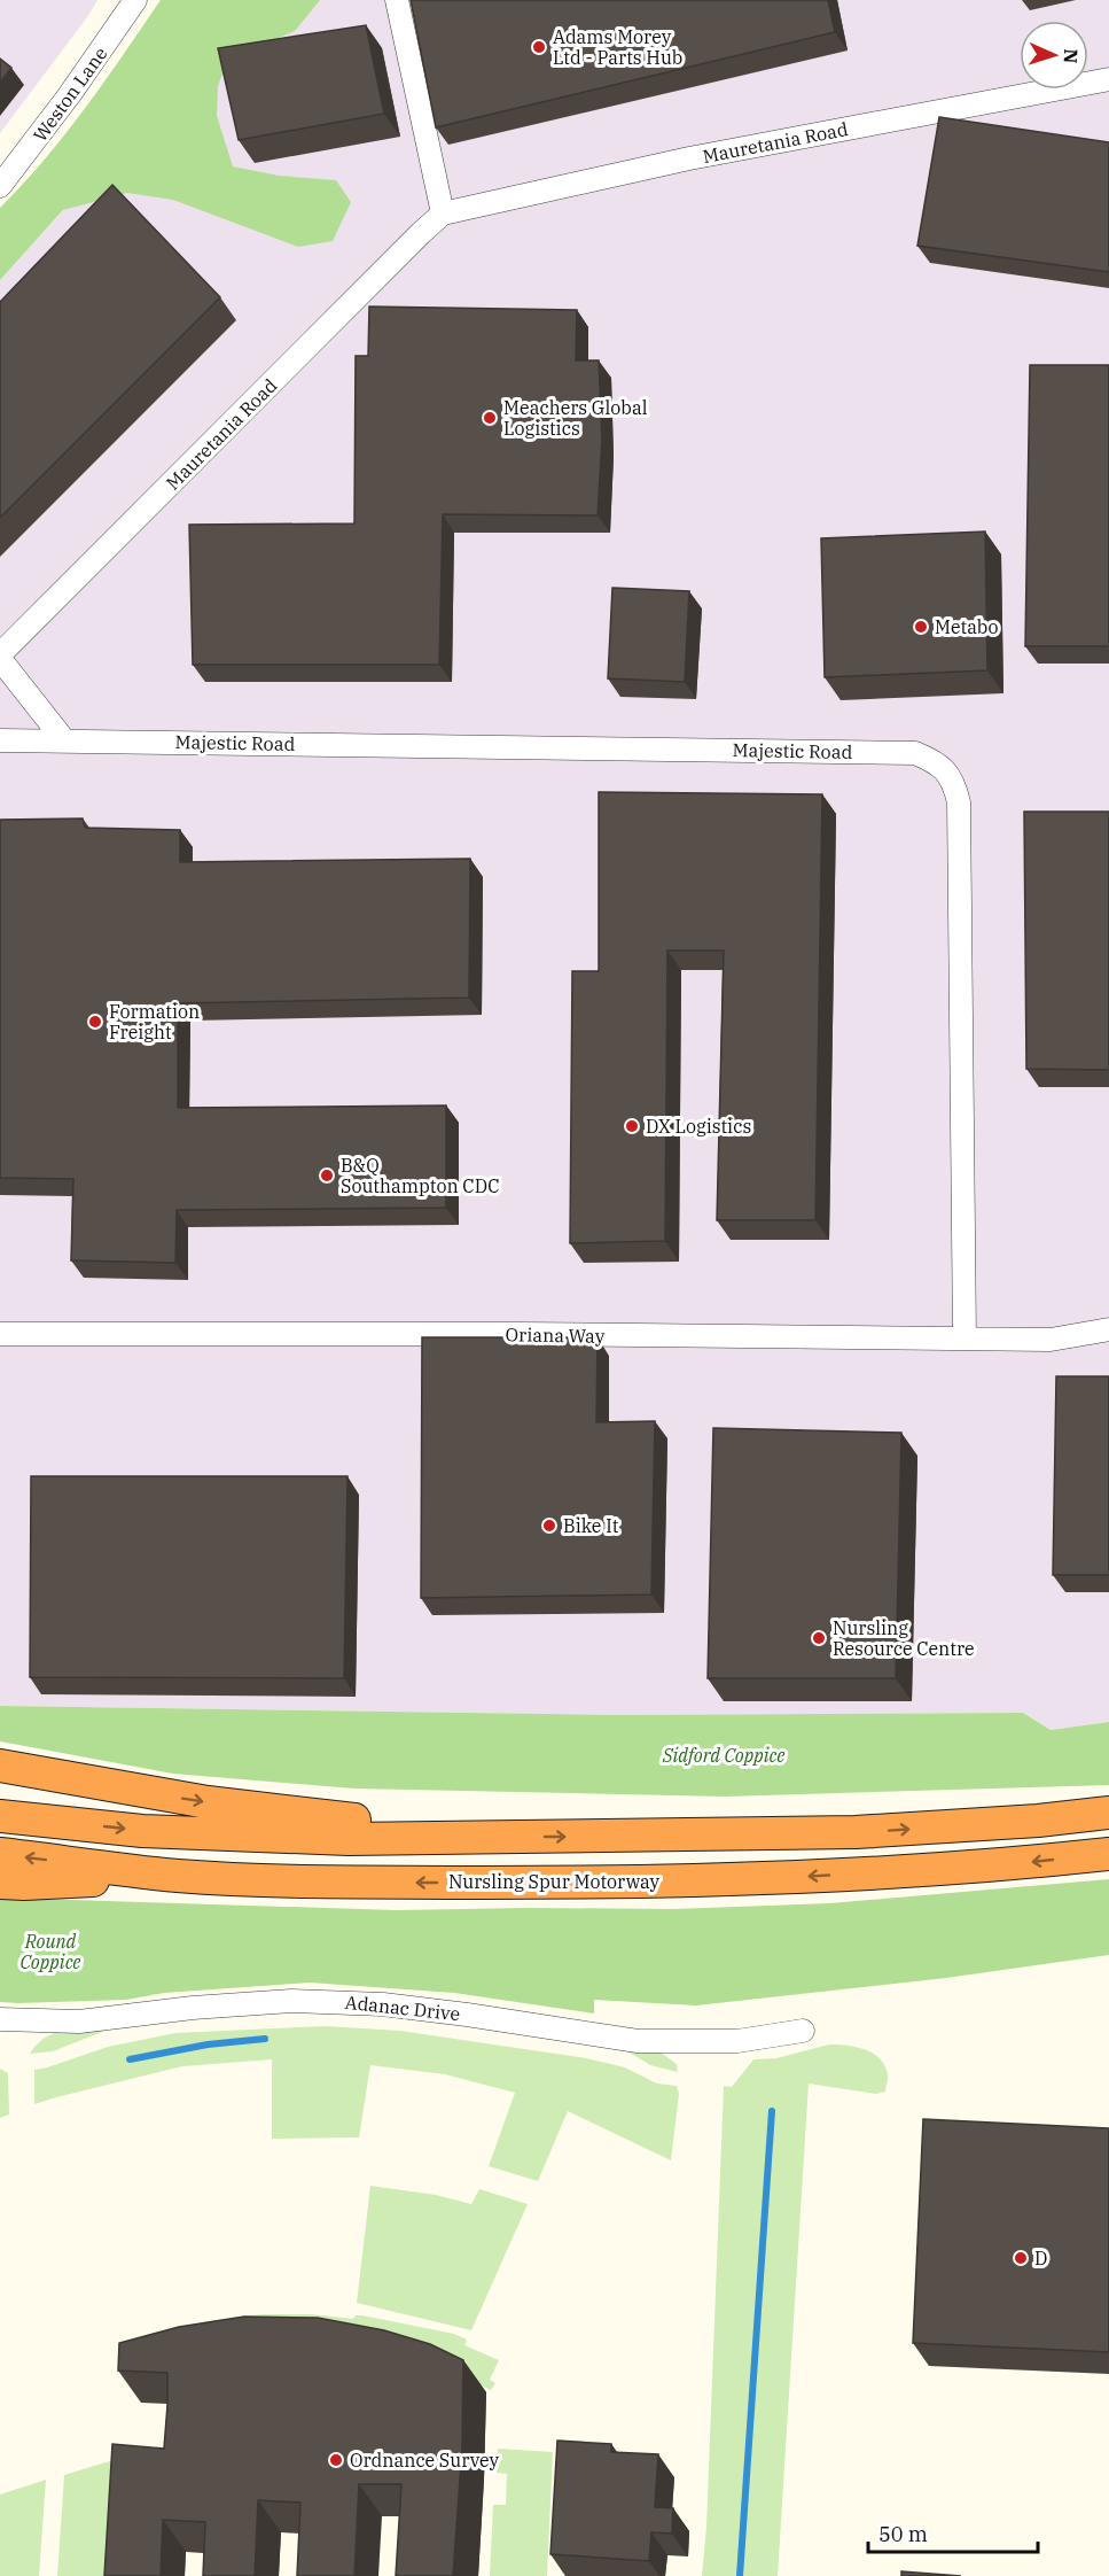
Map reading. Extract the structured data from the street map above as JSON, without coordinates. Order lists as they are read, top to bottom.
{
  "streets": {
    "highway": ["Nursling Spur Motorway"],
    "street": [
      "Weston Lane",
      "Mauretania Road",
      "Majestic Road",
      "Oriana Way",
      "Adanac Drive"
    ]
  },
  "crossings": [
    ["Majestic Road", "Oriana Way"]
  ],
  "parks": ["Sidford Coppice", "Round Coppice"],
  "places": [
    "Adams Morey Ltd - Parts Hub",
    "Meachers Global Logistics",
    "Metabo",
    "Formation Freight",
    "DX Logistics",
    "B&Q Southampton CDC",
    "Bike It",
    "Nursling Resource Centre",
    "D",
    "Ordnance Survey"
  ],
  "scale_bar": "50 m",
  "north": "right"
}
